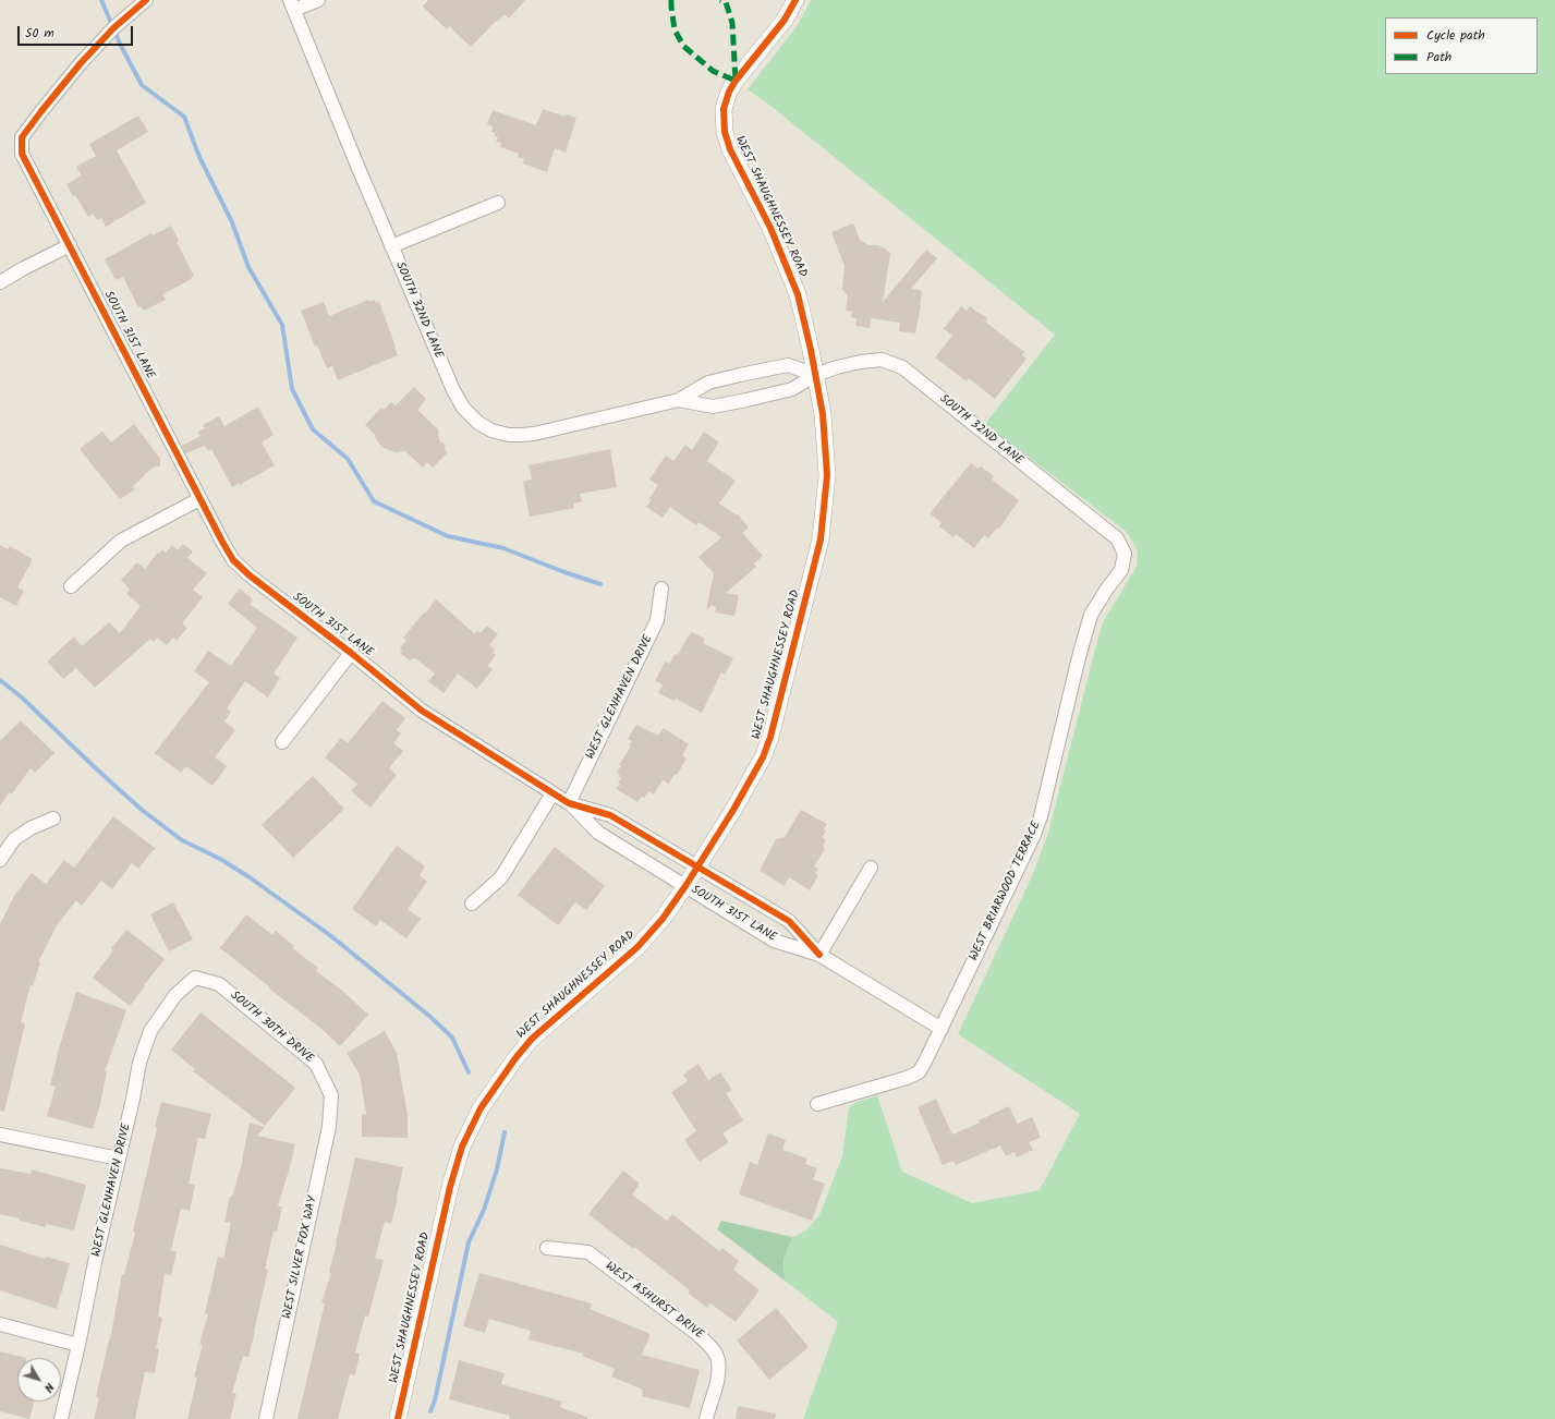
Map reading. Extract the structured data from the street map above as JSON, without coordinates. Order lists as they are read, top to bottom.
{
  "streets": {
    "street": [
      "WEST SHAUGHNESSEY ROAD",
      "SOUTH 32ND LANE",
      "SOUTH 31ST LANE",
      "WEST GLENHAVEN DRIVE",
      "WEST BRIARWOOD TERRACE",
      "SOUTH 30TH DRIVE",
      "WEST SILVER FOX WAY",
      "WEST ASHURST DRIVE"
    ]
  },
  "crossings": [
    ["WEST SHAUGHNESSEY ROAD", "SOUTH 32ND LANE"],
    ["WEST SHAUGHNESSEY ROAD", "SOUTH 31ST LANE"],
    ["SOUTH 32ND LANE", "WEST BRIARWOOD TERRACE"],
    ["SOUTH 31ST LANE", "WEST GLENHAVEN DRIVE"],
    ["SOUTH 31ST LANE", "WEST BRIARWOOD TERRACE"],
    ["WEST GLENHAVEN DRIVE", "SOUTH 30TH DRIVE"],
    ["SOUTH 30TH DRIVE", "WEST SILVER FOX WAY"]
  ],
  "legend": ["Cycle path", "Path"],
  "scale_bar": "50 m",
  "north": "bottom right"
}
